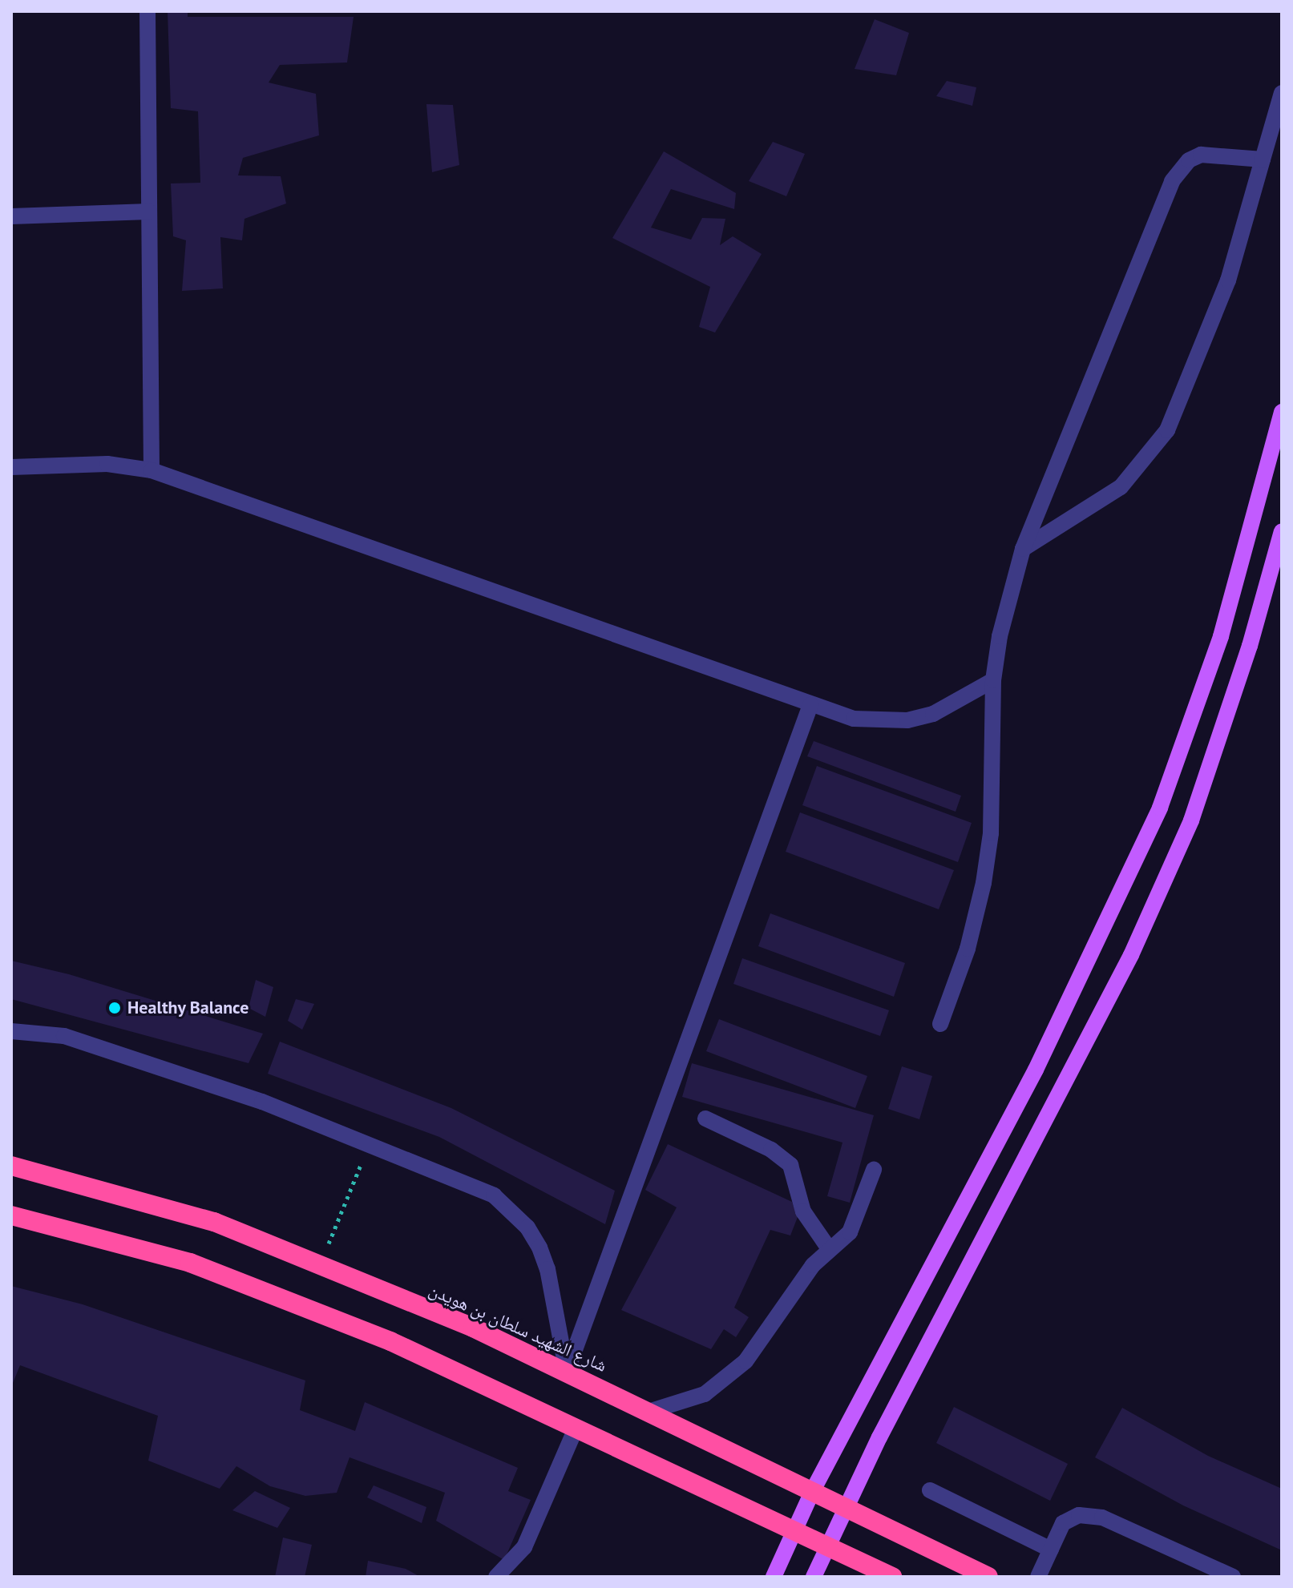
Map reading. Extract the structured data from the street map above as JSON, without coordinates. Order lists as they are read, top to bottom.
{
  "streets": {
    "highway": ["شارع الشهيد سلطان بن هويدن"]
  },
  "places": ["Healthy Balance"]
}
